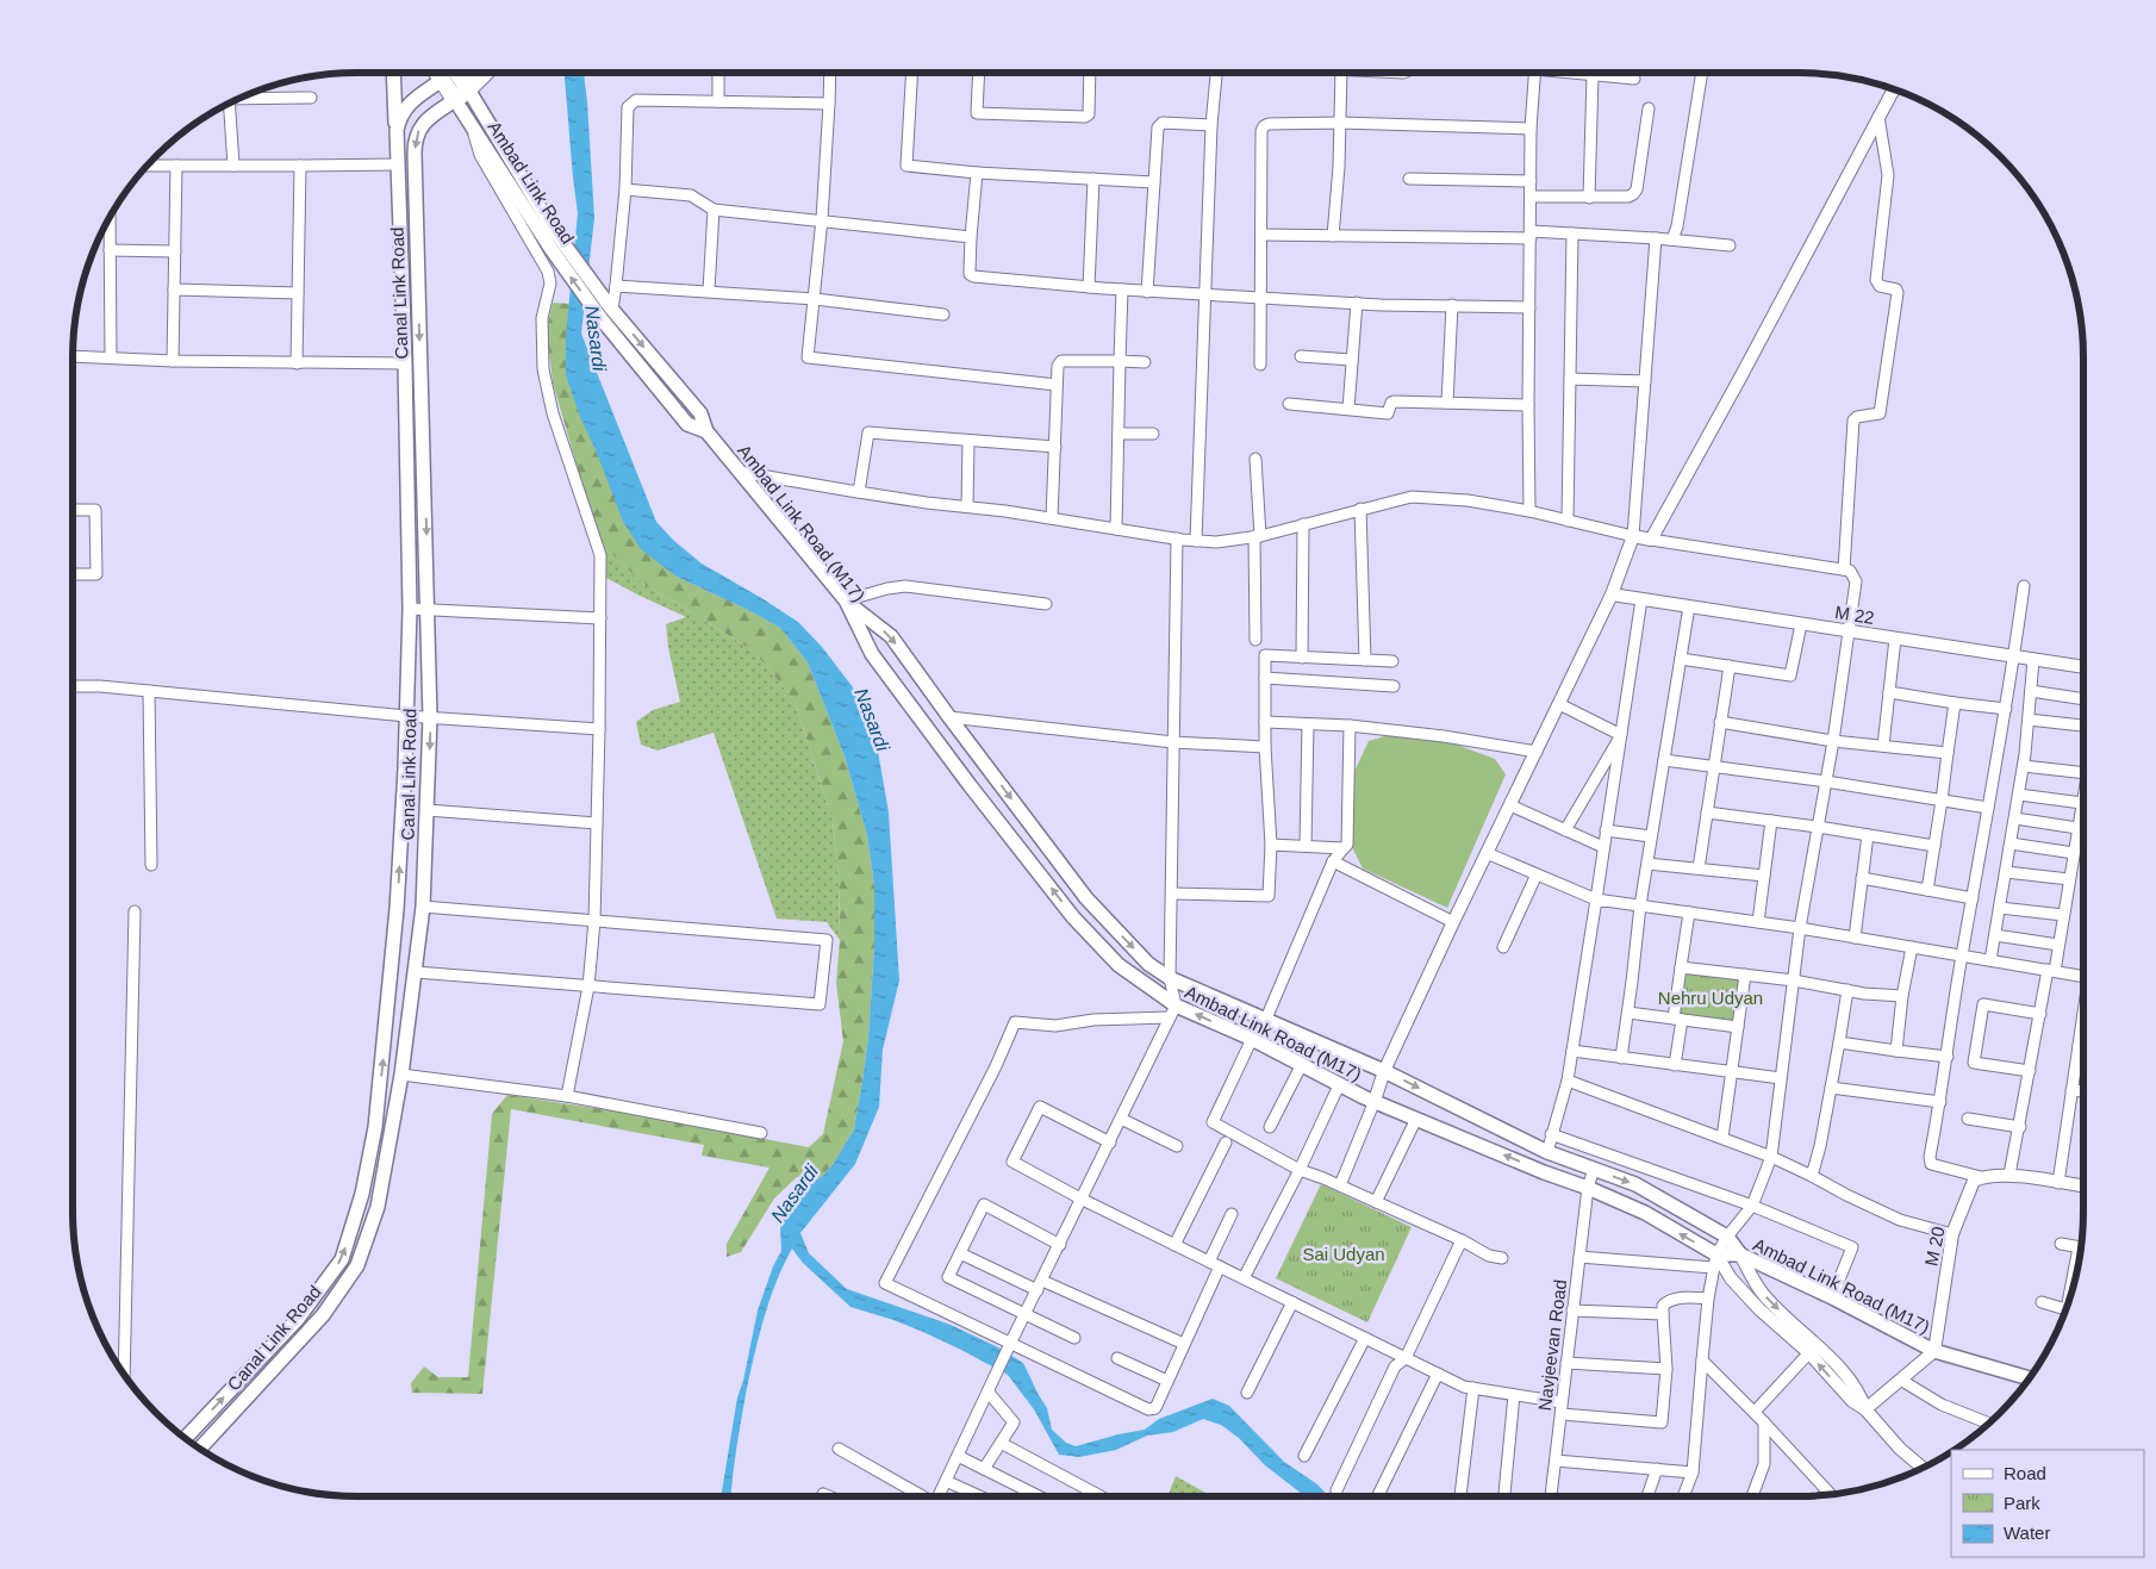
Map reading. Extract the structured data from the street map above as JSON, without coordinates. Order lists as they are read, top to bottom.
{
  "streets": {
    "main road": ["Ambad Link Road", "Canal Link Road", "Ambad Link Road (M17)"],
    "street": ["M 22", "M 20", "Navjeevan Road"]
  },
  "crossings": [
    ["Ambad Link Road", "Canal Link Road"],
    ["Ambad Link Road", "Ambad Link Road (M17)"],
    ["Ambad Link Road (M17)", "M 20"],
    ["Ambad Link Road (M17)", "Navjeevan Road"]
  ],
  "water": ["Nasardi"],
  "parks": ["Nehru Udyan", "Sai Udyan"],
  "legend": ["Road", "Park", "Water"]
}
